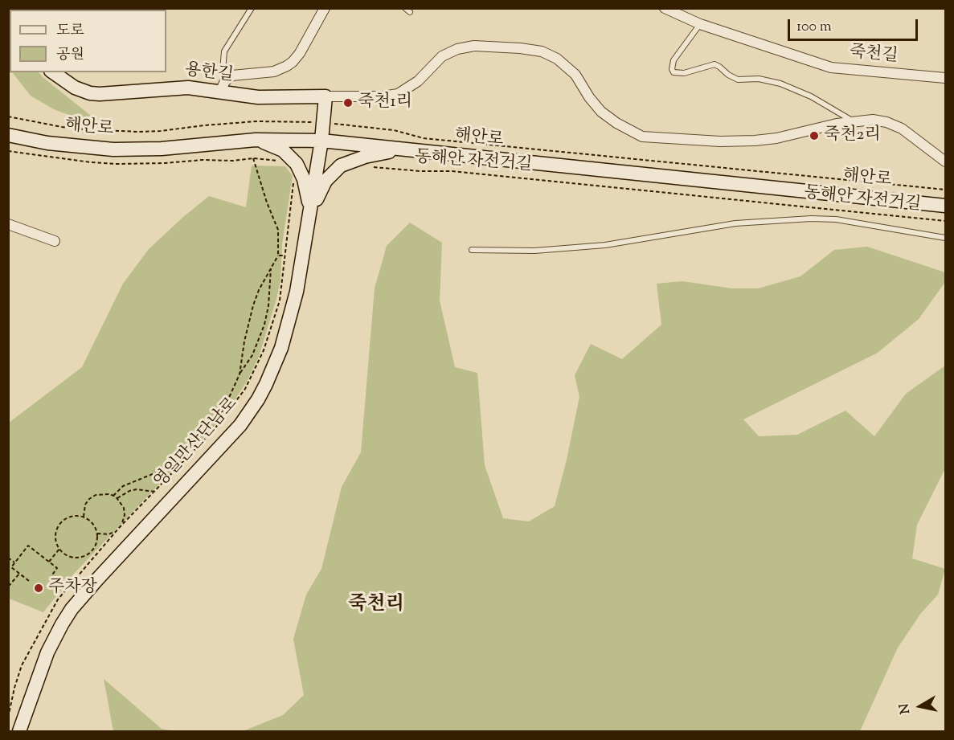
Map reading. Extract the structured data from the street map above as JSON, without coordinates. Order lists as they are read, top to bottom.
{
  "streets": {
    "street": [
      "죽천길",
      "용한길",
      "해안로",
      "영일만산단남로"
    ],
    "path": ["동해안 자전거길"]
  },
  "crossings": [
    ["해안로", "영일만산단남로"]
  ],
  "districts": ["죽천리"],
  "places": ["죽천1리", "죽천2리", "주차장"],
  "legend": ["도로", "공원"],
  "scale_bar": "100 m",
  "north": "left"
}
